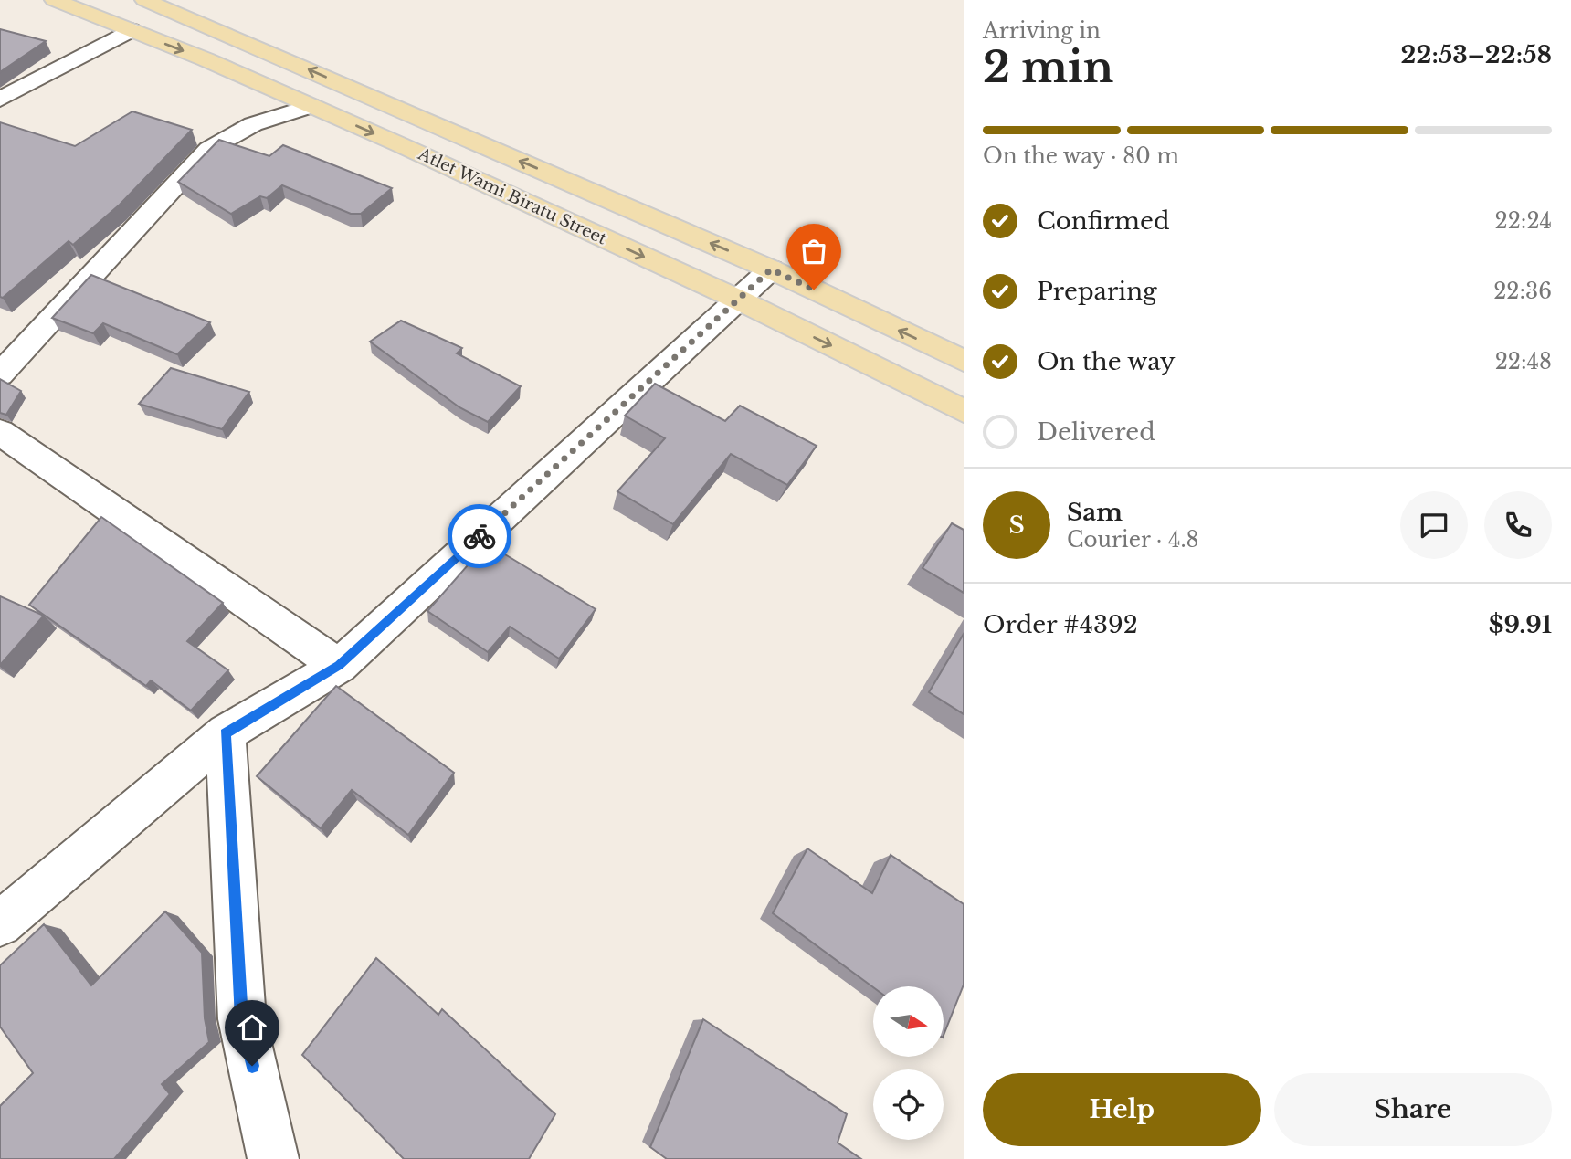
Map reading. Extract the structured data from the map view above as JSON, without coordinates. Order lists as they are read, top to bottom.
{
  "streets": {
    "main road": ["Atlet Wami Biratu Street"]
  },
  "north": "right",
  "page": {
    "heading": ["2 min", "Arriving in", "22:53–22:58"],
    "panel": [
      "Sam",
      "Courier · 4.8",
      "Order #4392",
      "$9.91"
    ],
    "bar": "On the way · 80 m",
    "list": [
      ["Confirmed", "22:24"],
      ["Preparing", "22:36"],
      ["On the way", "22:48"],
      "Delivered"
    ],
    "round": "S",
    "buttons": ["Help", "Share"]
  }
}
